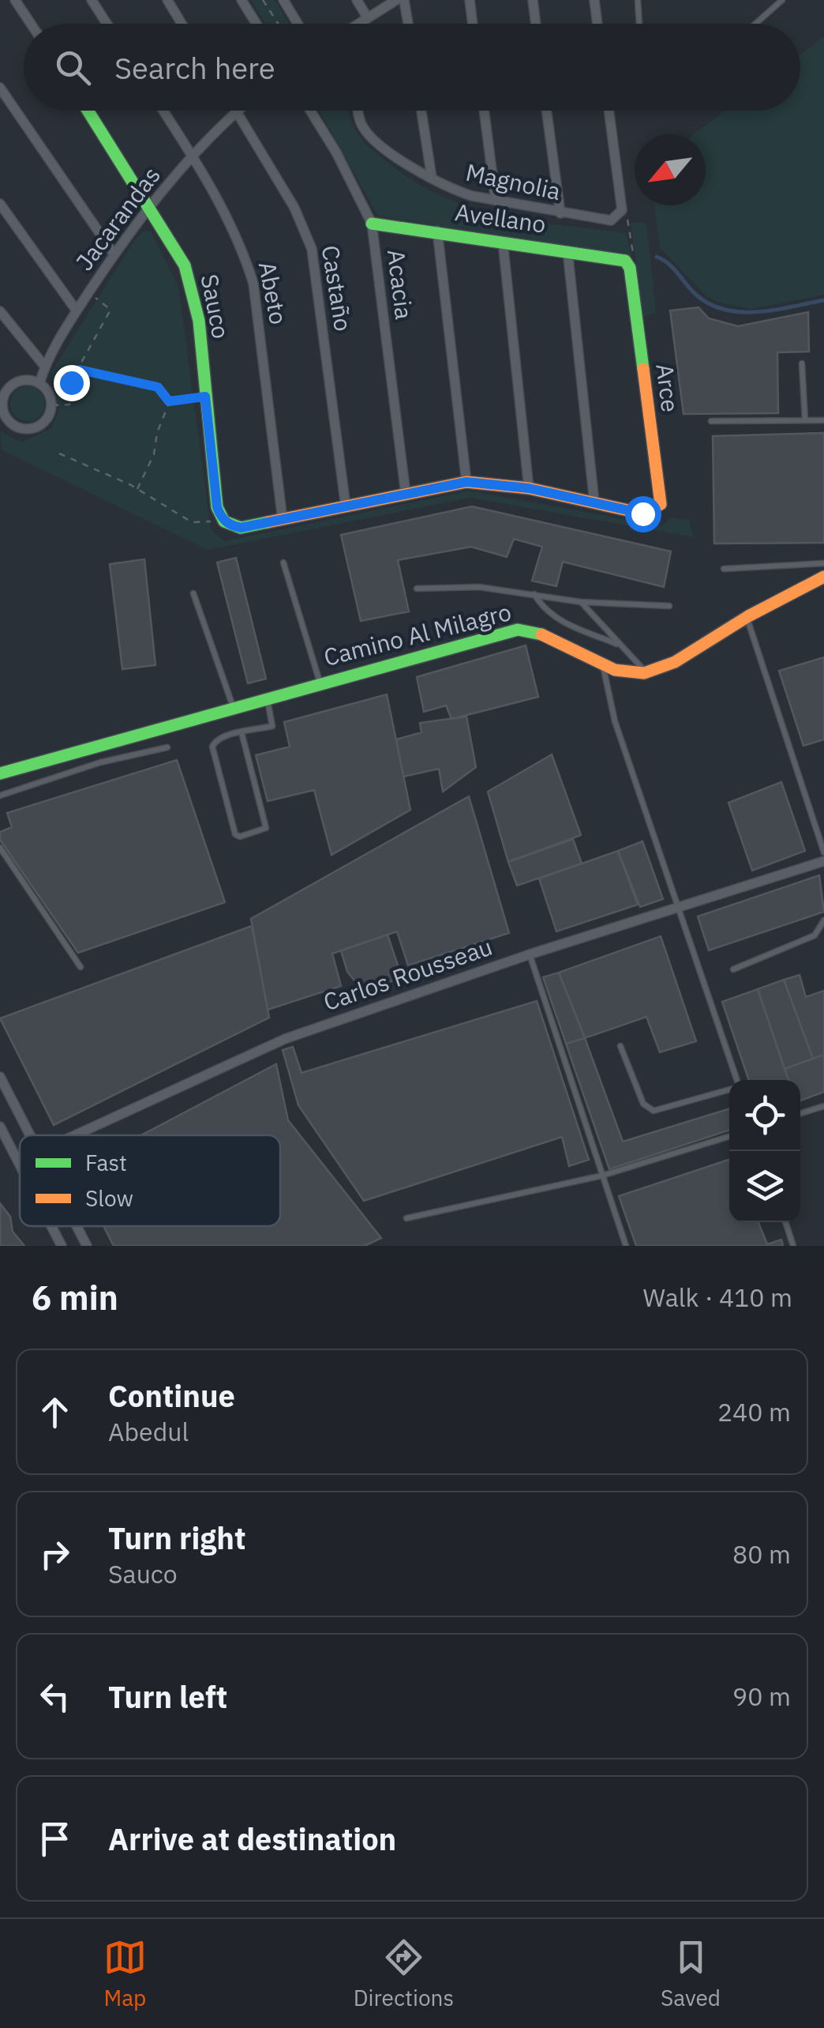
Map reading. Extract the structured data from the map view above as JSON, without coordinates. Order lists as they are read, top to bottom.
{
  "streets": {
    "street": [
      "Magnolia",
      "Jacarandas",
      "Avellano",
      "Acacia",
      "Castaño",
      "Abeto",
      "Sauco",
      "Arce",
      "Camino Al Milagro",
      "Carlos Rousseau"
    ]
  },
  "crossings": [
    ["Jacarandas", "Castaño"],
    ["Jacarandas", "Abeto"],
    ["Jacarandas", "Sauco"],
    ["Avellano", "Acacia"],
    ["Avellano", "Arce"]
  ],
  "legend": ["Fast", "Slow"],
  "north": "bottom left",
  "page": {
    "search": "Search here",
    "heading": ["6 min", "Walk · 410 m"],
    "list": [
      ["Continue", "Abedul", "240 m"],
      ["Turn right", "Sauco", "80 m"],
      ["Turn left", "90 m"],
      "Arrive at destination"
    ],
    "nav": ["Map", "Directions", "Saved"]
  }
}
